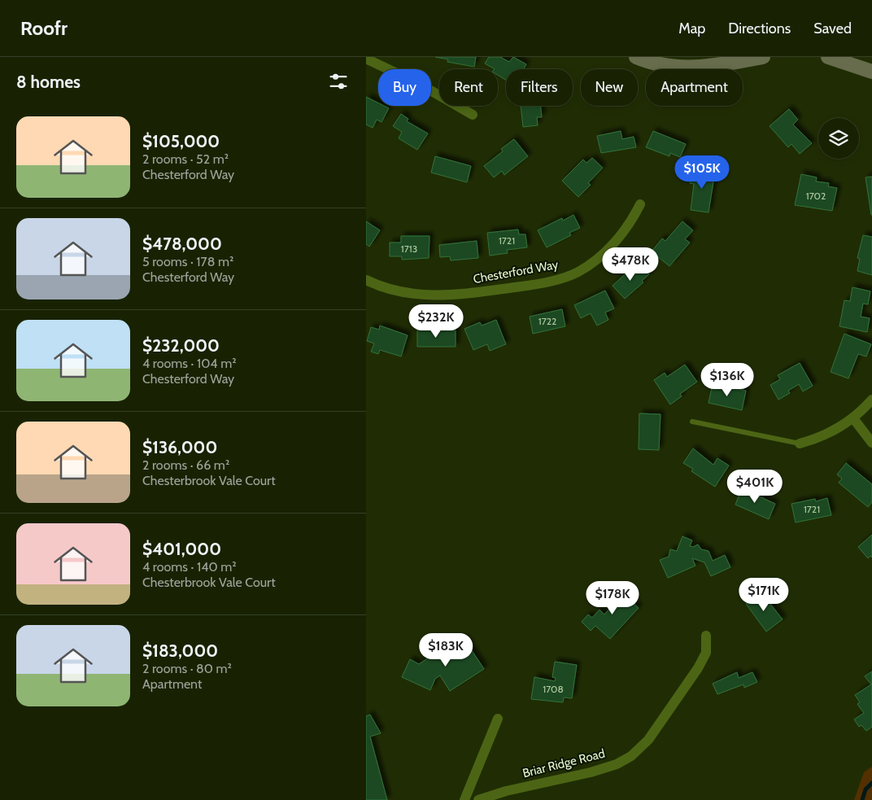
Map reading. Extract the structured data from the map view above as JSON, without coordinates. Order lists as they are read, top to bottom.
{
  "streets": {
    "street": ["Chesterford Way", "Briar Ridge Road"]
  },
  "house_numbers": [
    "1702",
    "1721",
    "1713",
    "1722",
    "1721",
    "1708"
  ],
  "page": {
    "header": "Roofr",
    "nav": ["Map", "Directions", "Saved"],
    "heading": "8 homes",
    "chip": [
      "Buy",
      "Rent",
      "Filters",
      "New",
      "Apartment"
    ],
    "list": [
      {
        "name": "$105,000",
        "note": "2 rooms · 52 m² · Chesterford Way"
      },
      {
        "name": "$478,000",
        "note": "5 rooms · 178 m² · Chesterford Way"
      },
      {
        "name": "$232,000",
        "note": "4 rooms · 104 m² · Chesterford Way"
      },
      {
        "name": "$136,000",
        "note": "2 rooms · 66 m² · Chesterbrook Vale Court"
      },
      {
        "name": "$401,000",
        "note": "4 rooms · 140 m² · Chesterbrook Vale Court"
      },
      {
        "name": "$183,000",
        "note": "2 rooms · 80 m² · Apartment"
      }
    ],
    "price": [
      "$105K",
      "$478K",
      "$232K",
      "$136K",
      "$401K",
      "$171K",
      "$178K",
      "$183K"
    ]
  }
}
